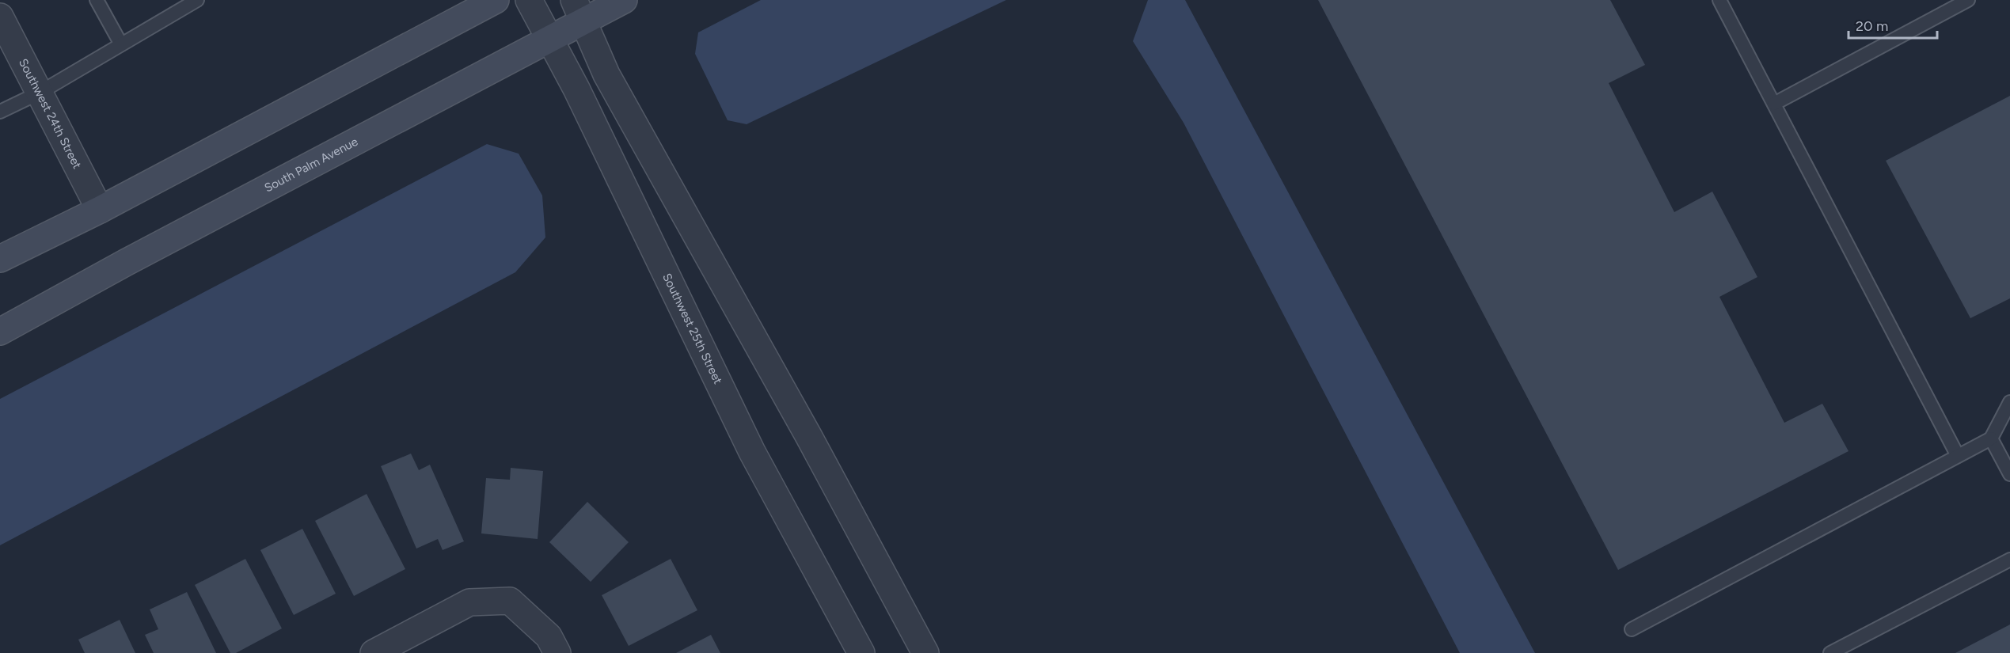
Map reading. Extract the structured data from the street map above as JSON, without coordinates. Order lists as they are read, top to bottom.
{
  "streets": {
    "main road": ["South Palm Avenue"],
    "street": ["Southwest 24th Street", "Southwest 25th Street"]
  },
  "crossings": [
    ["South Palm Avenue", "Southwest 25th Street"]
  ],
  "scale_bar": "20 m"
}
